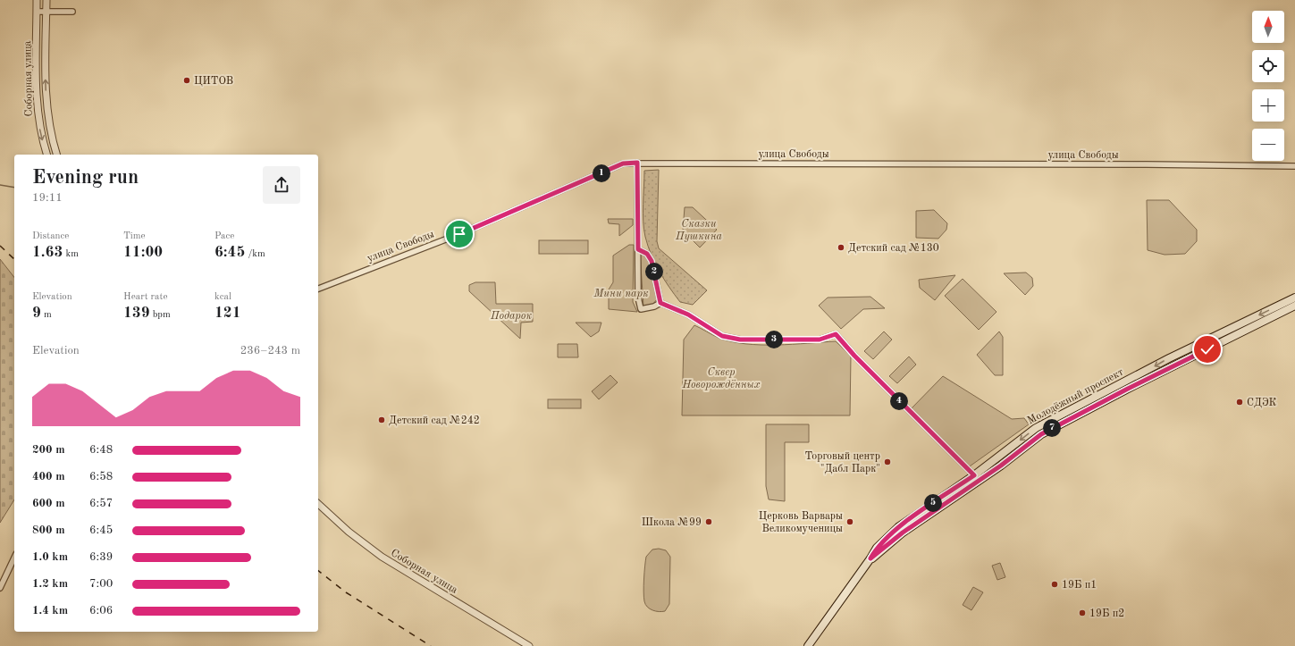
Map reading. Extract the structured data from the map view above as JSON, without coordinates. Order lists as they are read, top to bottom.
{
  "streets": {
    "main road": ["Молодёжный проспект"],
    "street": ["Соборная улица", "улица Свободы"]
  },
  "parks": [
    "Сказки Пушкина",
    "Мини парк",
    "Подарок",
    "Сквер Новорождённых"
  ],
  "places": [
    "ЦИТОВ",
    "Детский сад №130",
    "СДЭК",
    "Детский сад №242",
    "Торговый центр \"Дабл Парк\"",
    "Школа №99",
    "Церковь Варвары Великомученицы",
    "19Б п1",
    "19Б п2"
  ],
  "north": "top",
  "page": {
    "map_buttons": ["+", "−"],
    "heading": ["Evening run", "19:11"],
    "pins": [
      "1",
      "2",
      "3",
      "4",
      "7",
      "5"
    ],
    "stats": [
      ["Distance", "1.63 km"],
      ["Time", "11:00"],
      ["Pace", "6:45 /km"],
      ["Elevation", "9 m"],
      ["Heart rate", "139 bpm"],
      ["kcal", "121"]
    ],
    "chart": ["Elevation", "236–243 m"],
    "list": [
      {
        "name": "200 m",
        "note": "6:48"
      },
      {
        "name": "400 m",
        "note": "6:58"
      },
      {
        "name": "600 m",
        "note": "6:57"
      },
      {
        "name": "800 m",
        "note": "6:45"
      },
      {
        "name": "1.0 km",
        "note": "6:39"
      },
      {
        "name": "1.2 km",
        "note": "7:00"
      },
      {
        "name": "1.4 km",
        "note": "6:06"
      }
    ]
  }
}
